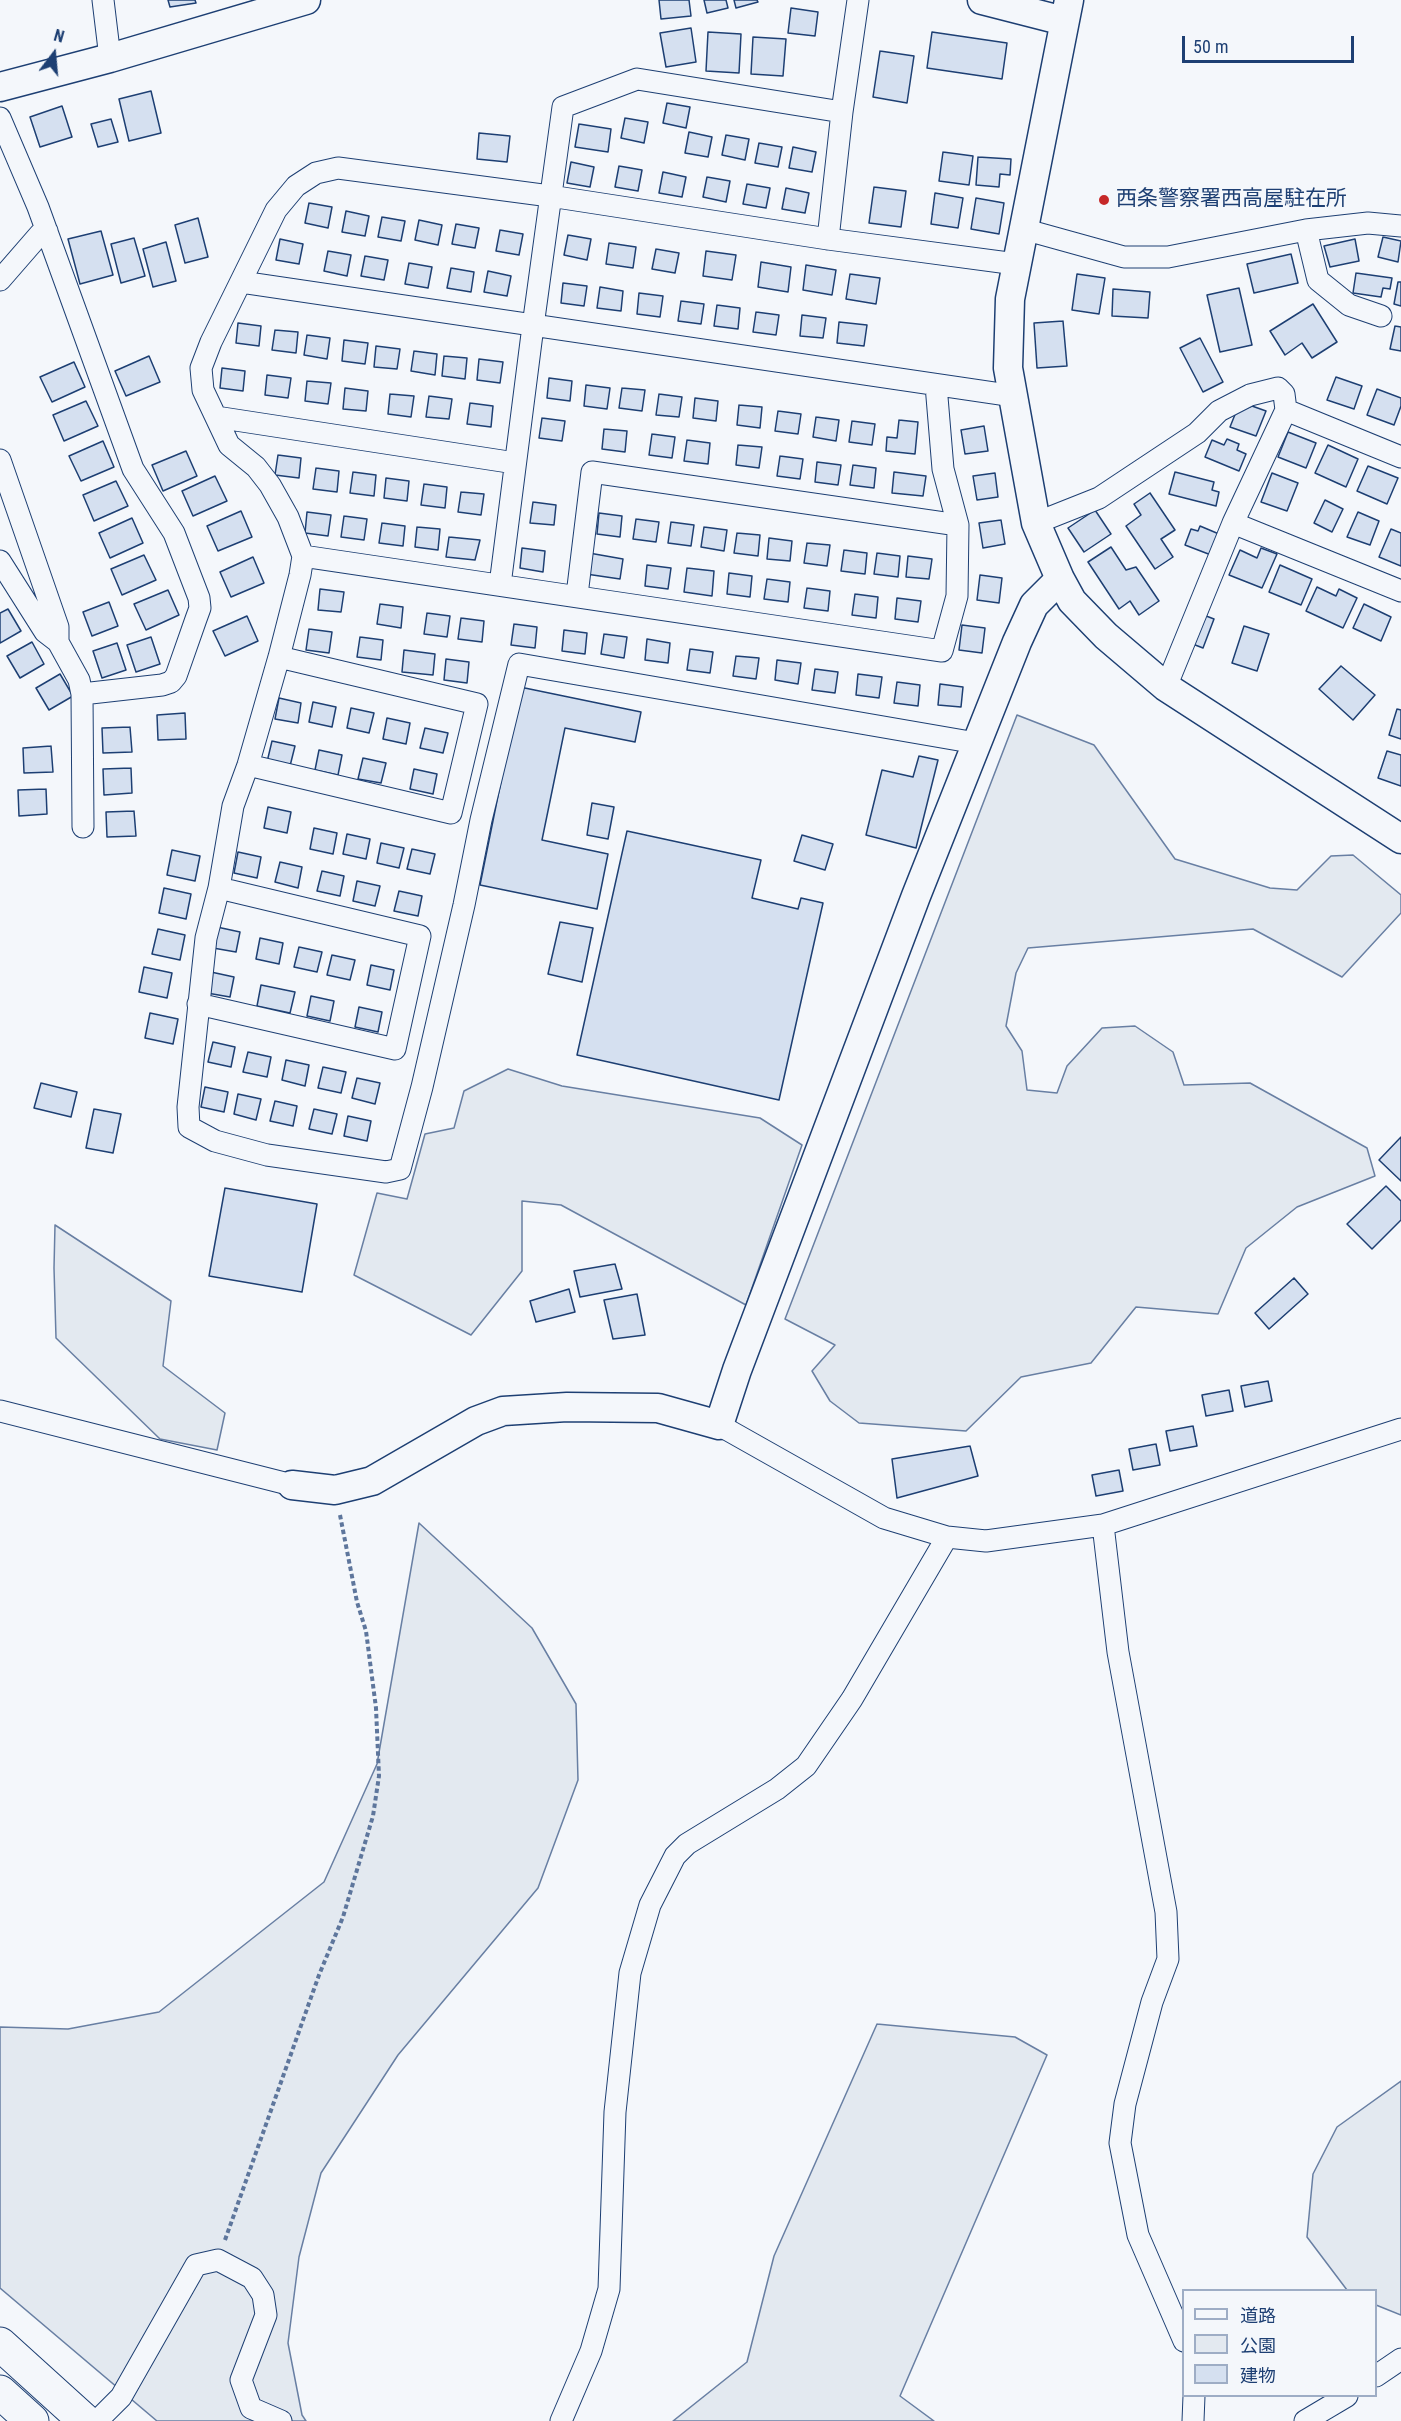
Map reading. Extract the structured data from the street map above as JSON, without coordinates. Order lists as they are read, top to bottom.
{
  "places": ["西条警察署西高屋駐在所"],
  "legend": ["道路", "公園", "建物"],
  "scale_bar": "50 m",
  "north": "top"
}
